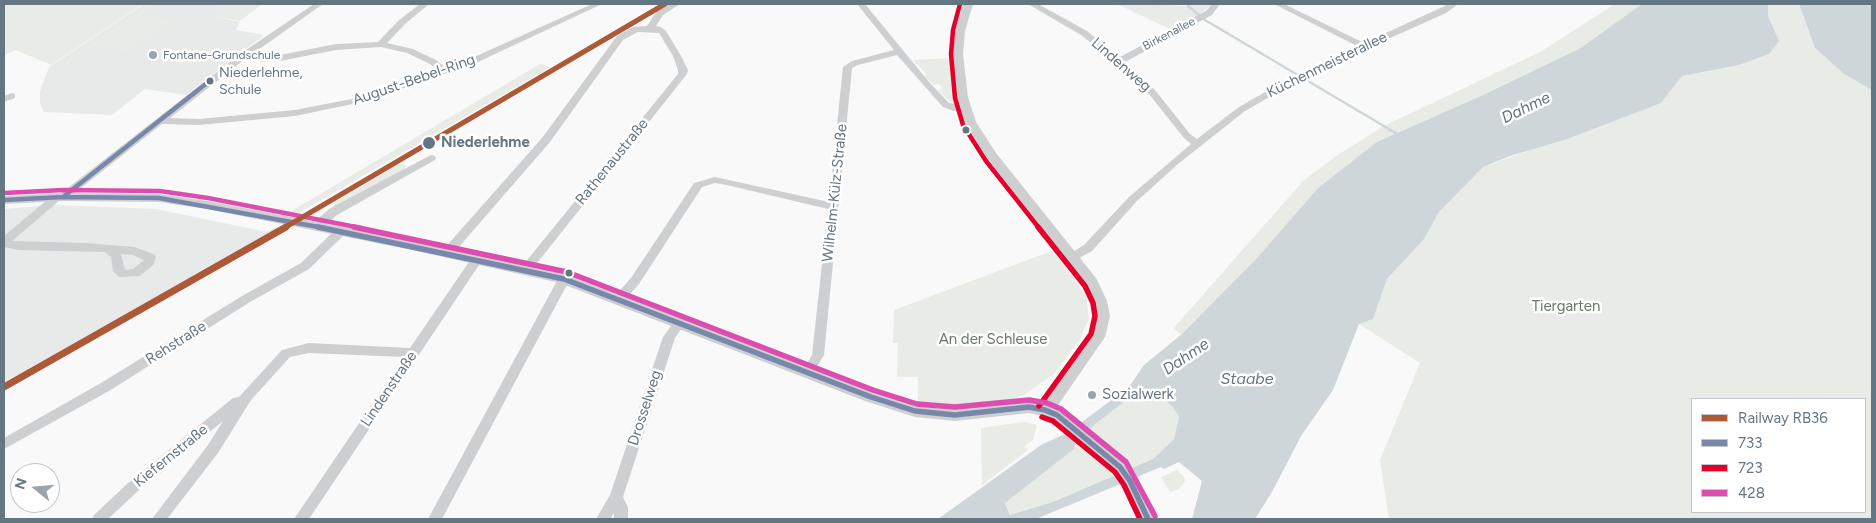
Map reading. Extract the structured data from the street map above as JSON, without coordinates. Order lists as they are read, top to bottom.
{
  "streets": {
    "street": [
      "Birkenallee",
      "Lindenweg",
      "Küchenmeisterallee",
      "August-Bebel-Ring",
      "Rathenaustraße",
      "Wilhelm-Külz-Straße",
      "Rehstraße",
      "Lindenstraße",
      "Drosselweg",
      "Kiefernstraße"
    ]
  },
  "crossings": [
    ["Birkenallee", "Lindenweg"],
    ["Lindenweg", "Küchenmeisterallee"],
    ["Lindenstraße", "Kiefernstraße"]
  ],
  "water": ["Dahme", "Staabe"],
  "parks": ["Tiergarten", "An der Schleuse"],
  "places": [
    "Fontane-Grundschule",
    "Niederlehme, Schule",
    "Niederlehme",
    "Sozialwerk"
  ],
  "lines": [
    "rail line RB36",
    "transit line 723",
    "transit line 733",
    "transit line 428"
  ],
  "legend": [
    "Railway RB36",
    "733",
    "723",
    "428"
  ],
  "north": "left"
}
